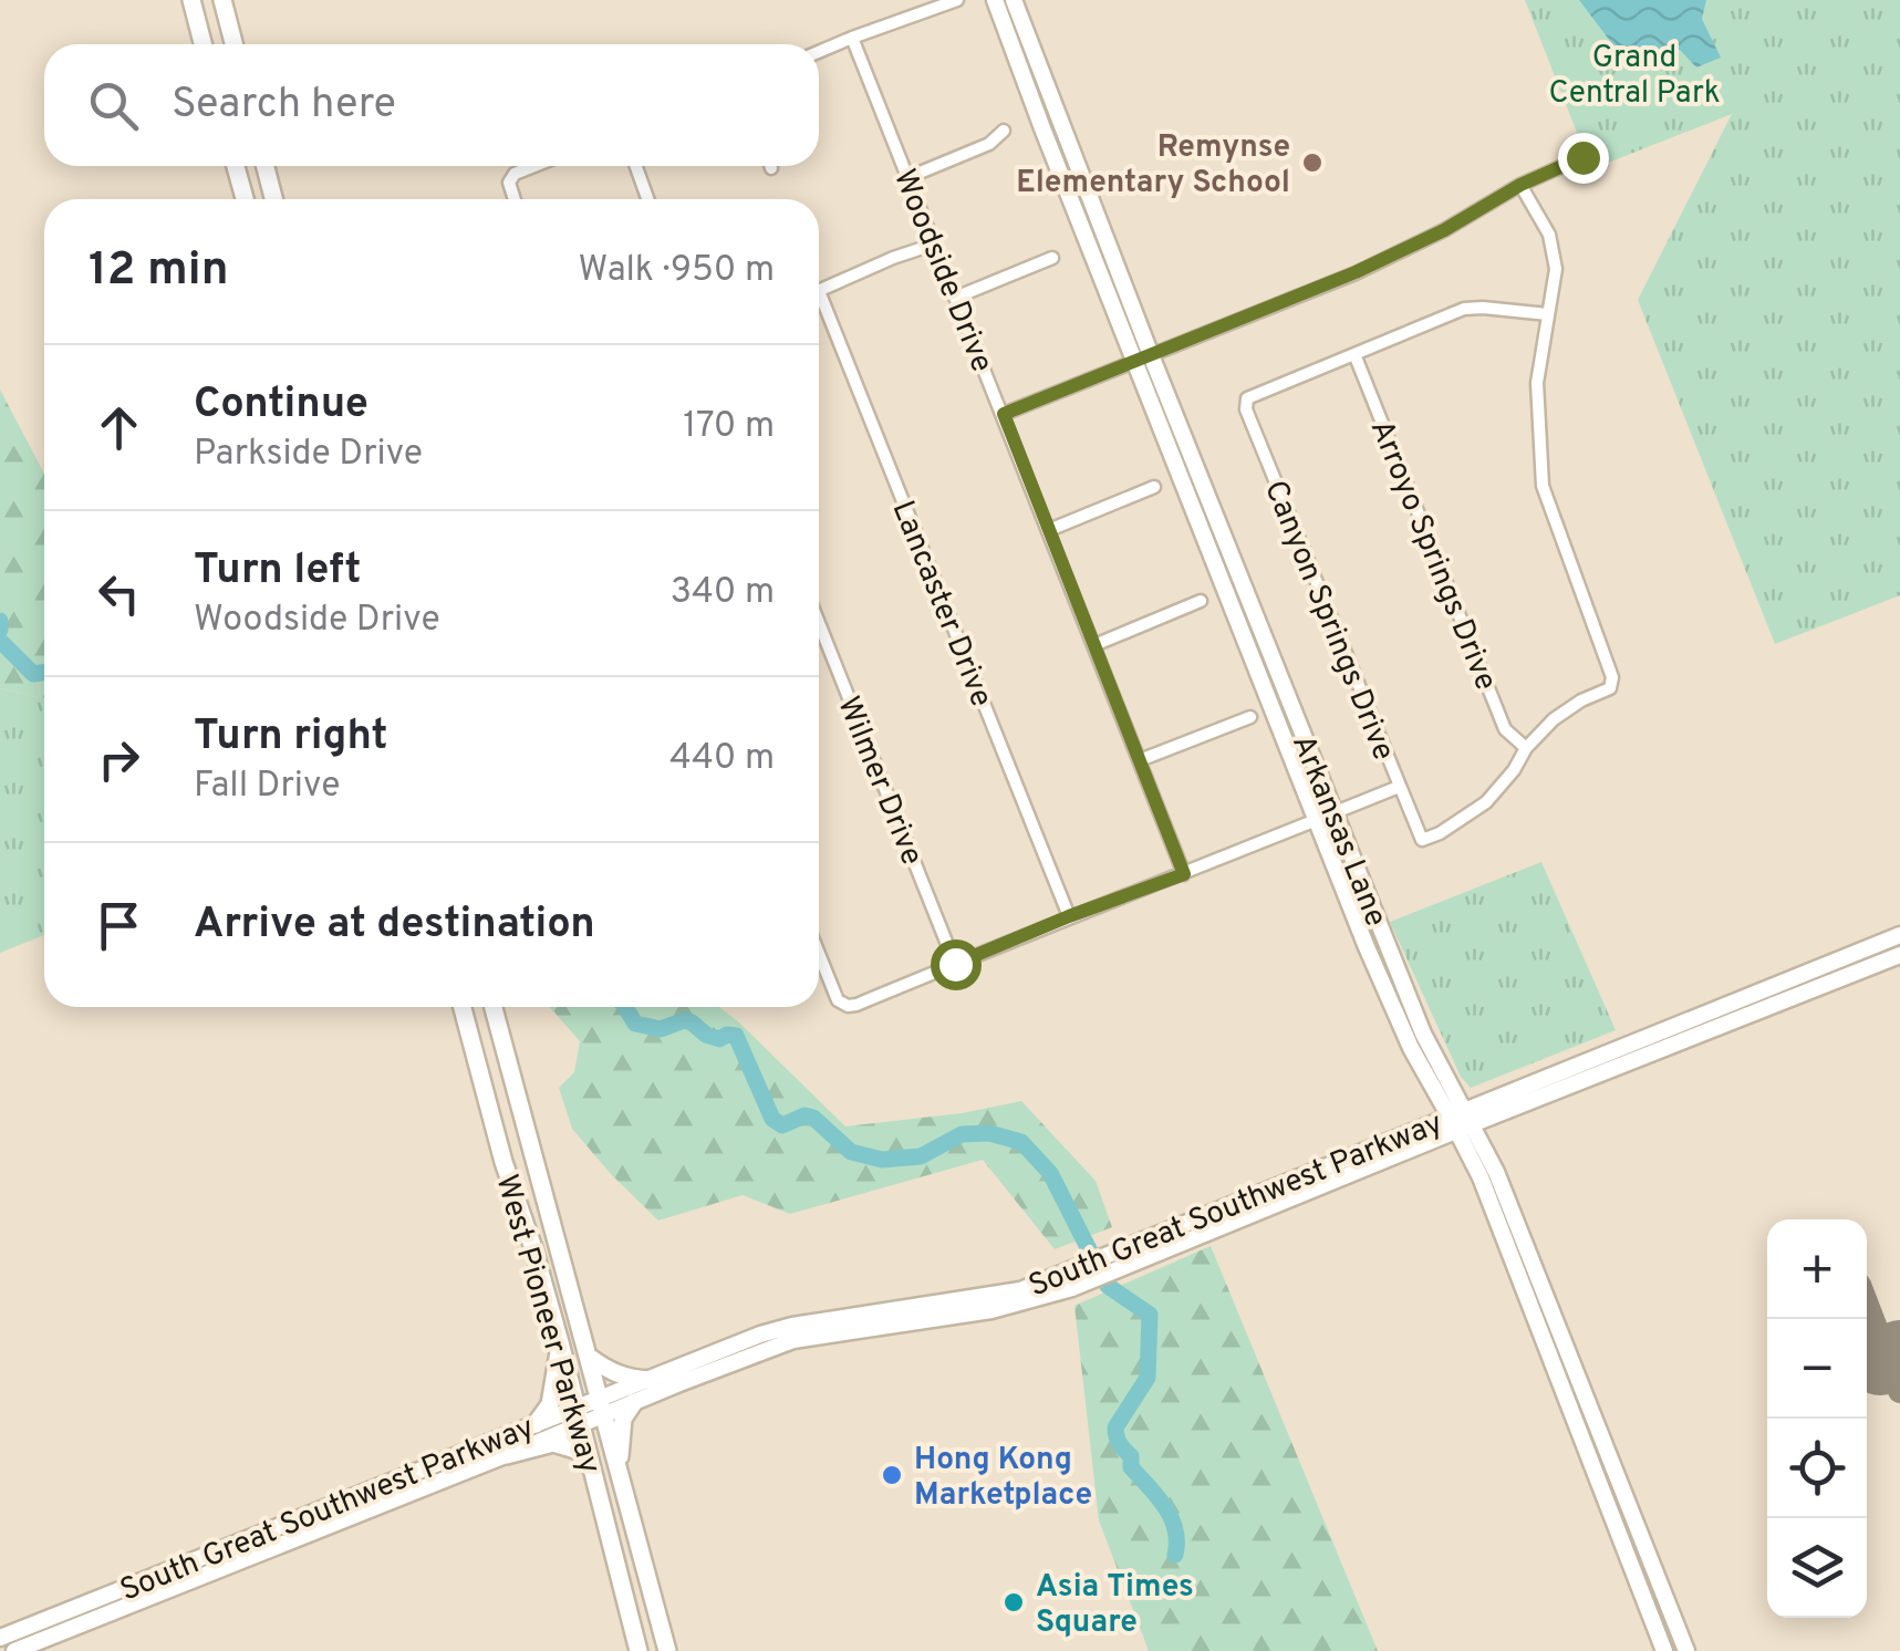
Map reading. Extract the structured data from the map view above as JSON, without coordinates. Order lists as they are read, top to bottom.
{
  "streets": {
    "main road": ["Arkansas Lane", "South Great Southwest Parkway", "West Pioneer Parkway"],
    "street": [
      "Woodside Drive",
      "Arroyo Springs Drive",
      "Lancaster Drive",
      "Canyon Springs Drive",
      "Wilmer Drive"
    ]
  },
  "crossings": [
    ["Arroyo Springs Drive", "Canyon Springs Drive"],
    ["Arkansas Lane", "South Great Southwest Parkway"],
    ["South Great Southwest Parkway", "West Pioneer Parkway"]
  ],
  "parks": ["Grand Central Park"],
  "places": ["Remynse Elementary School", "Hong Kong Marketplace", "Asia Times Square"],
  "page": {
    "search": "Search here",
    "heading": ["12 min", "Walk · 950 m"],
    "list": [
      ["Continue", "Parkside Drive", "170 m"],
      ["Turn left", "Woodside Drive", "340 m"],
      ["Turn right", "Fall Drive", "440 m"],
      "Arrive at destination"
    ],
    "map_buttons": ["+", "−"]
  }
}
